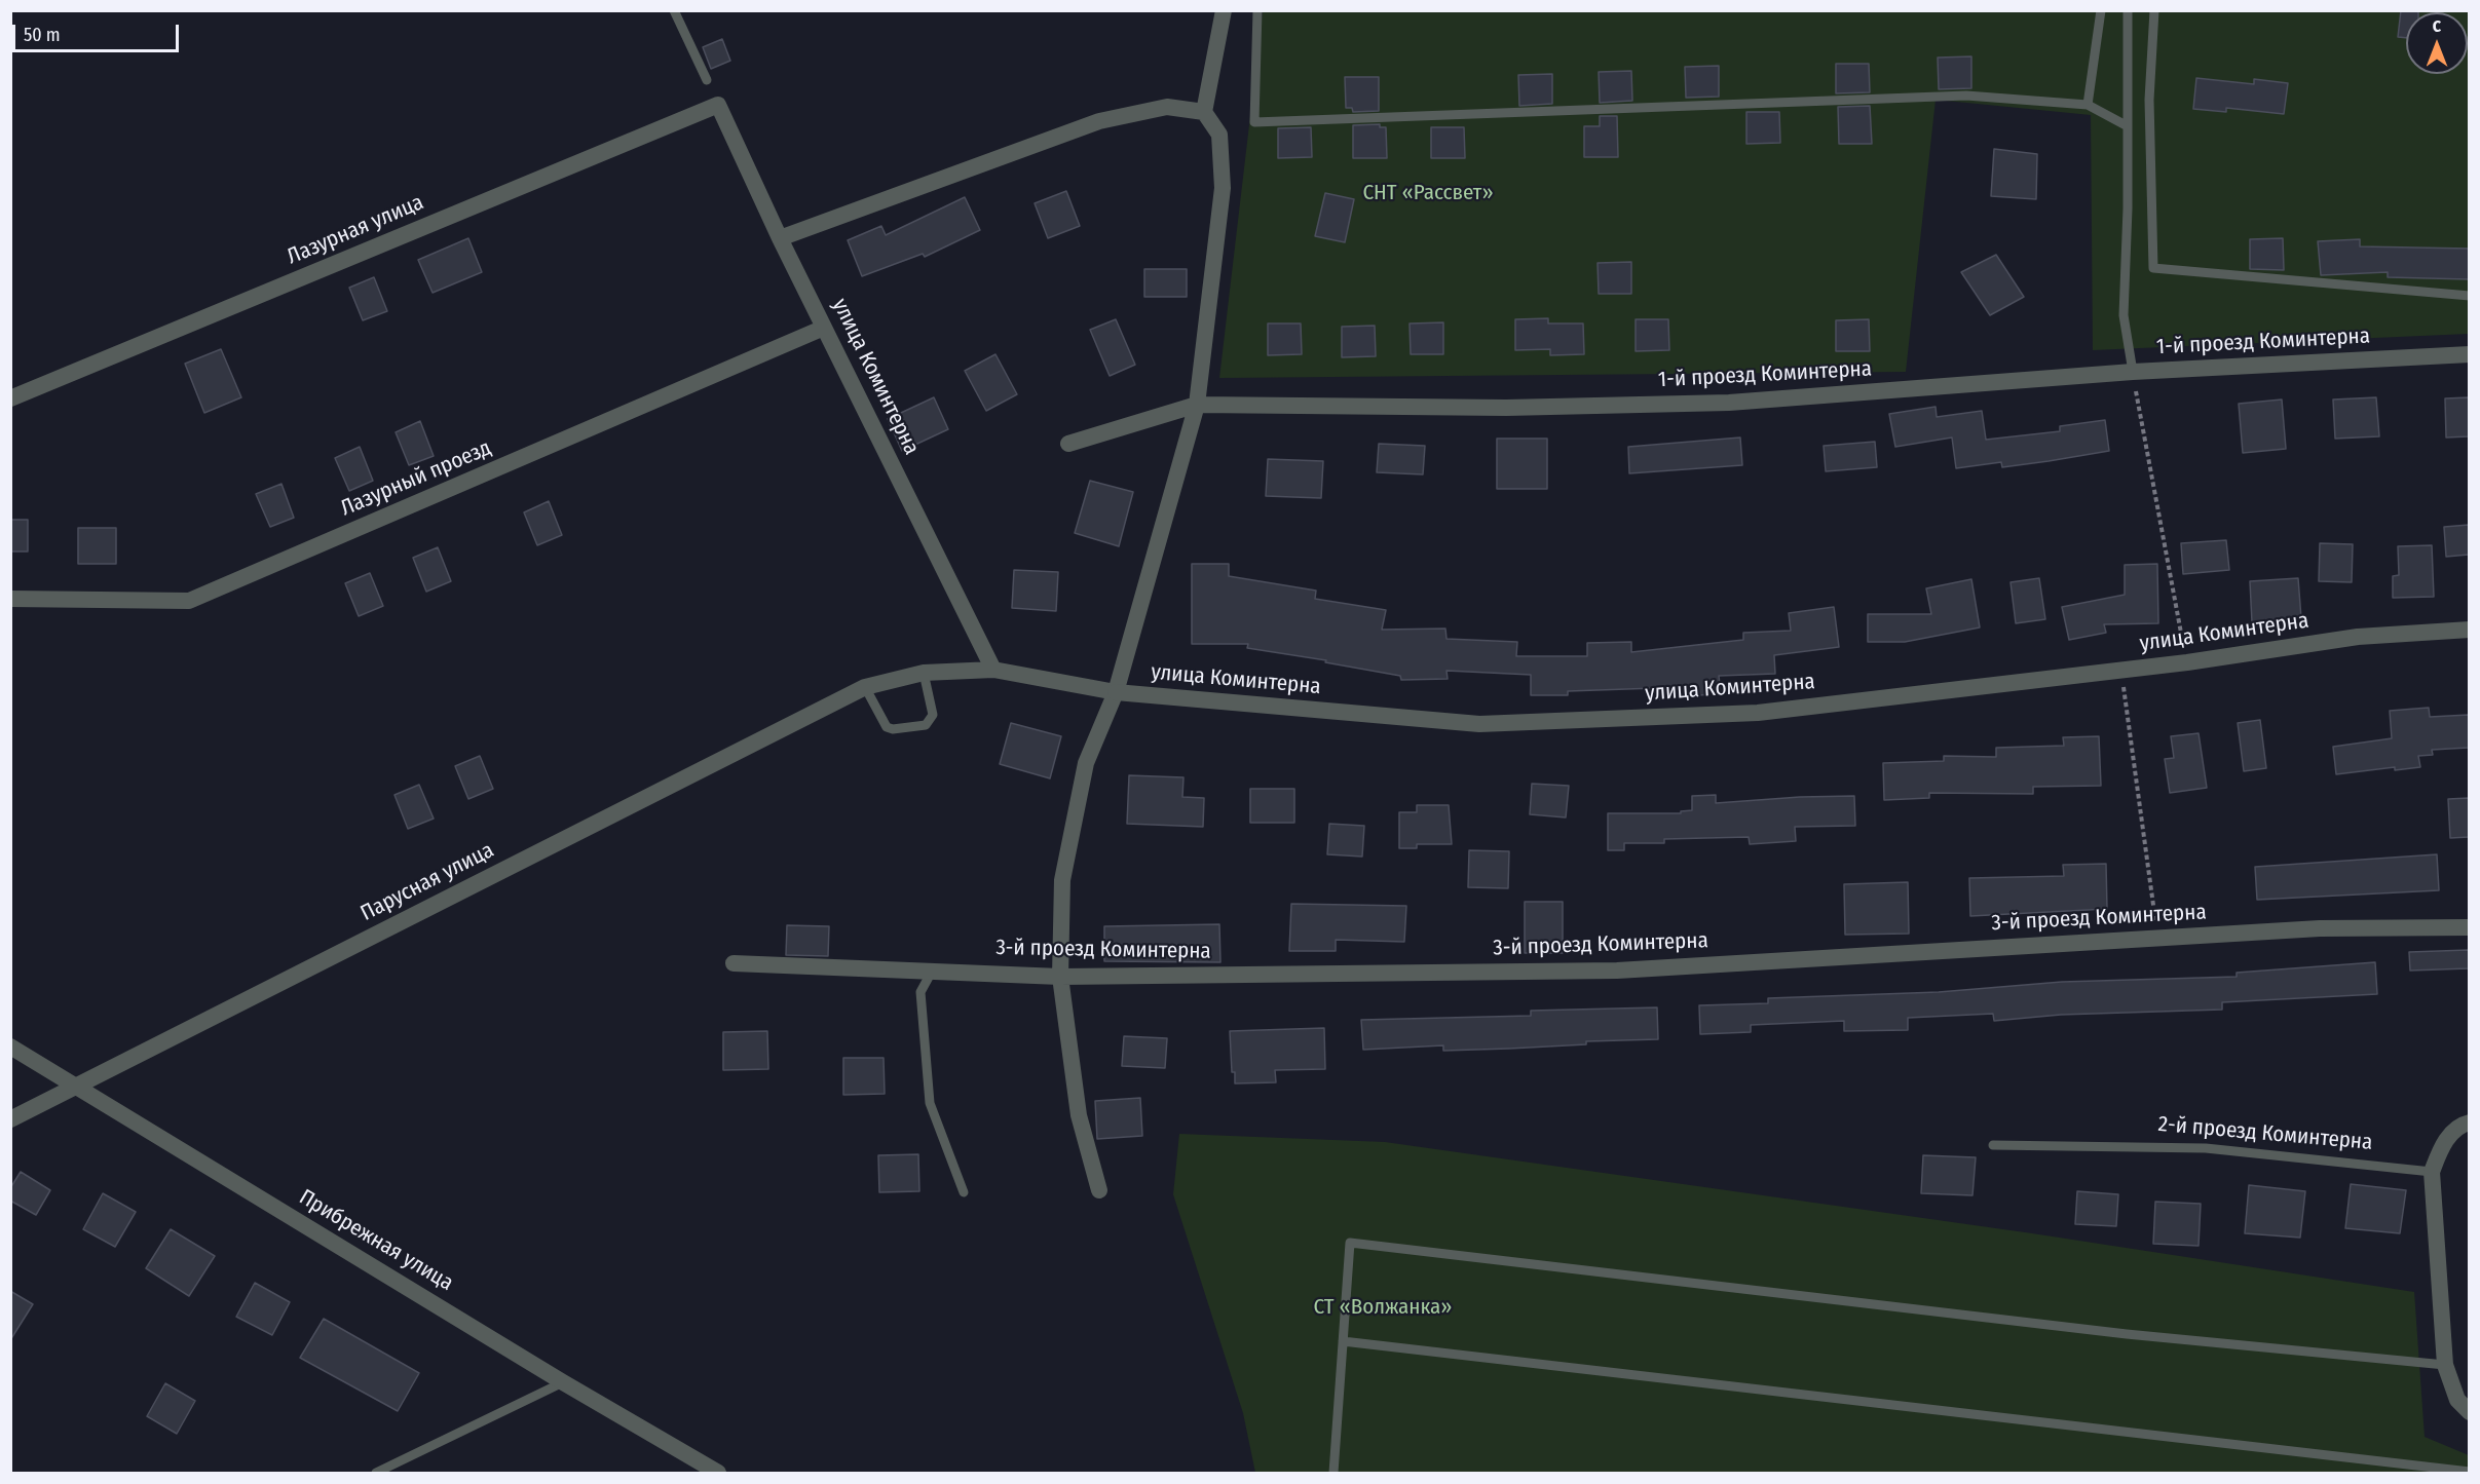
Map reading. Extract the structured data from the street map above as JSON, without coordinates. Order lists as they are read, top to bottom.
{
  "streets": {
    "street": [
      "Лазурная улица",
      "1-й проезд Коминтерна",
      "улица Коминтерна",
      "Лазурный проезд",
      "Парусная улица",
      "3-й проезд Коминтерна",
      "Прибрежная улица"
    ],
    "lane": ["2-й проезд Коминтерна"]
  },
  "crossings": [
    ["Лазурная улица", "улица Коминтерна"],
    ["улица Коминтерна", "Лазурный проезд"],
    ["улица Коминтерна", "Парусная улица"],
    ["Парусная улица", "Прибрежная улица"]
  ],
  "parks": ["СНТ «Рассвет»", "СТ «Волжанка»"],
  "scale_bar": "50 m",
  "north": "top"
}
